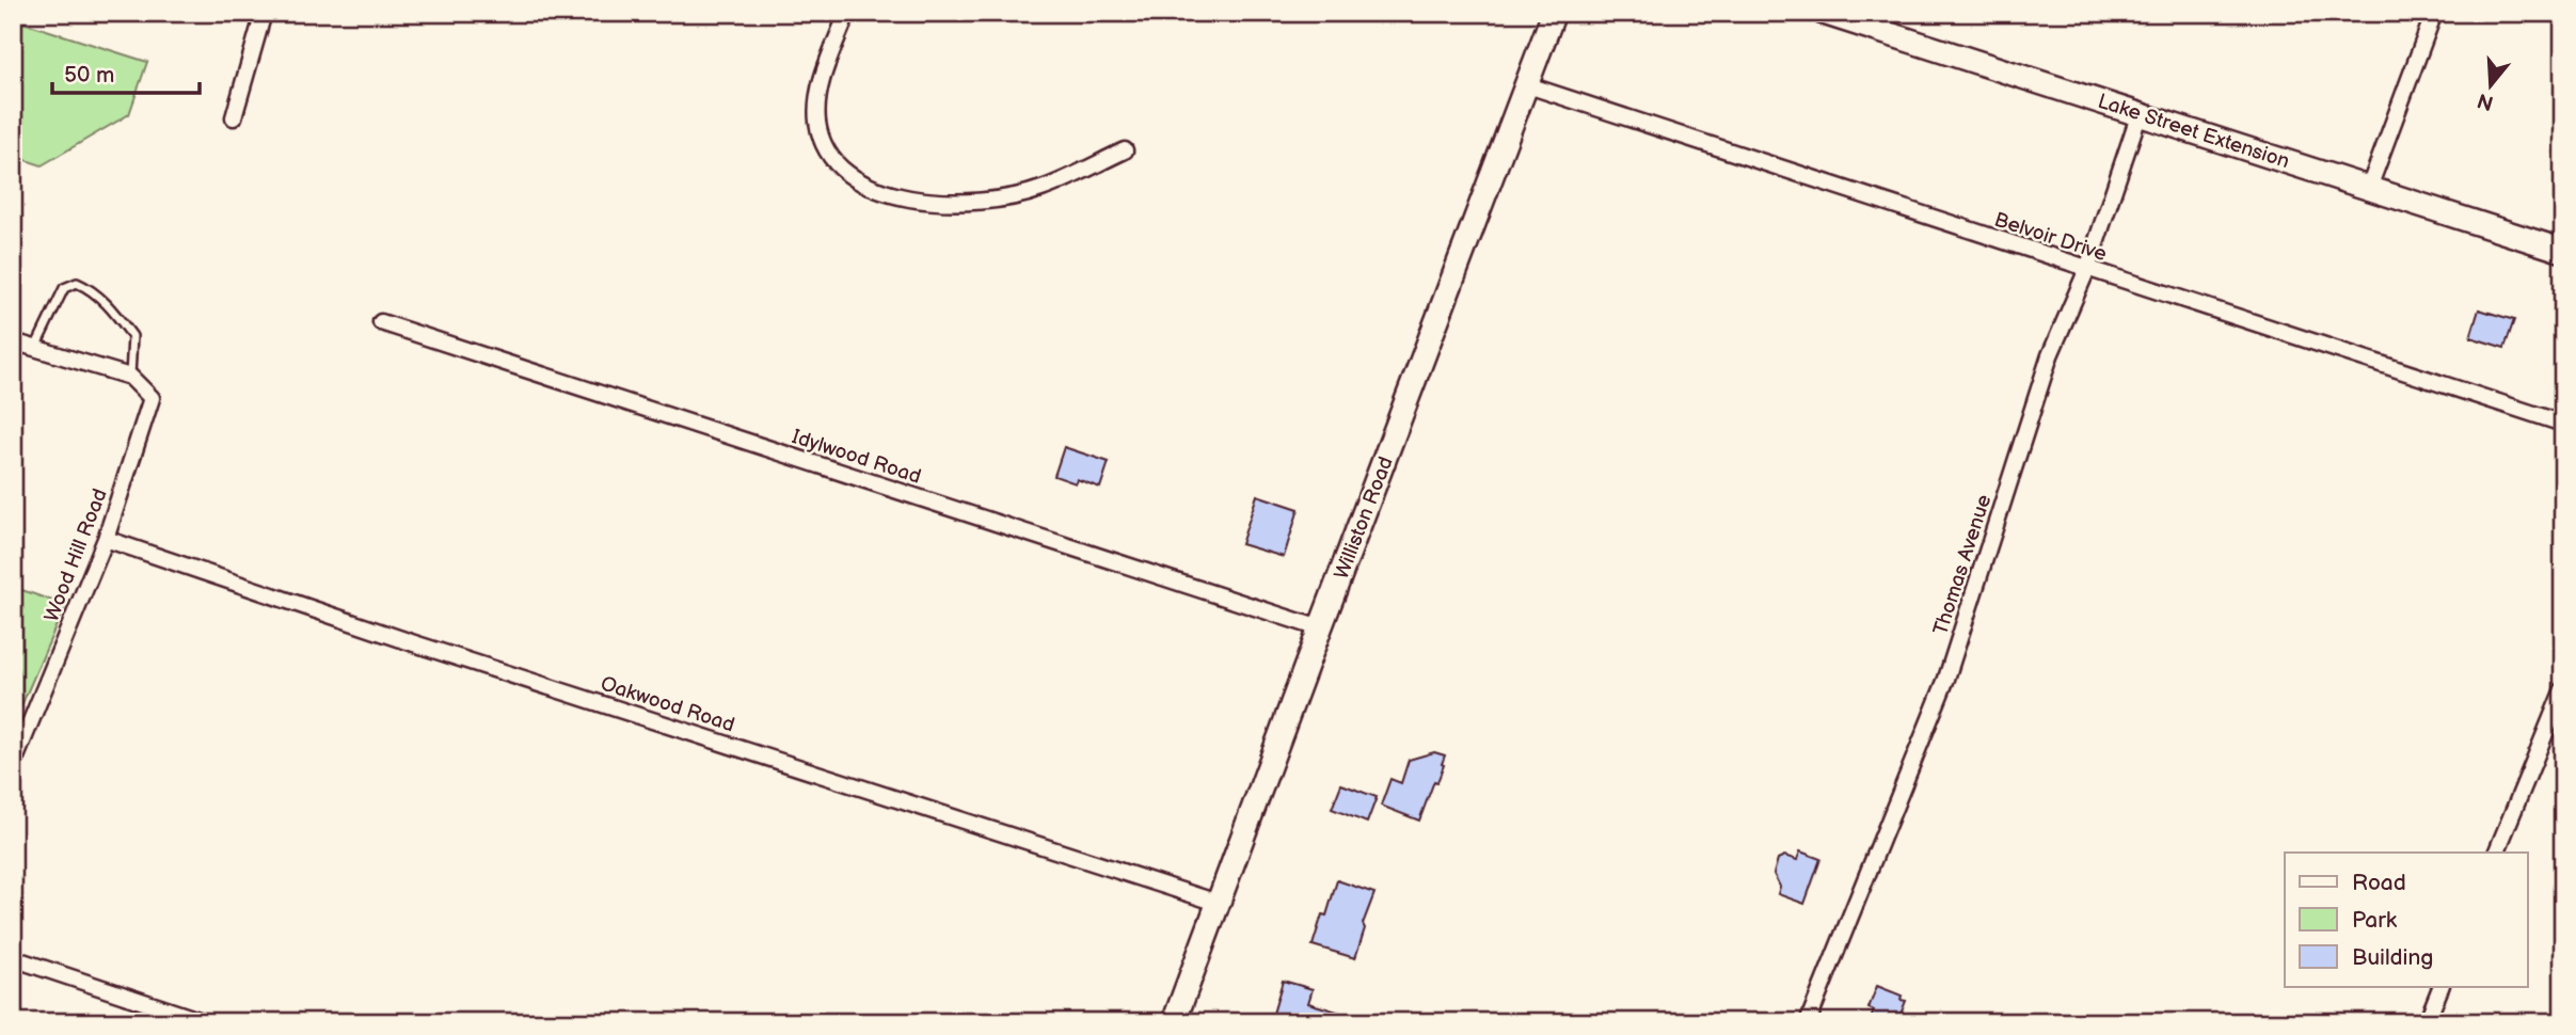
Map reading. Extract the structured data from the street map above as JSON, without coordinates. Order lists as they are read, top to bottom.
{
  "streets": {
    "main road": ["Lake Street Extension", "Williston Road"],
    "street": [
      "Belvoir Drive",
      "Idylwood Road",
      "Wood Hill Road",
      "Thomas Avenue",
      "Oakwood Road"
    ]
  },
  "crossings": [
    ["Lake Street Extension", "Thomas Avenue"],
    ["Belvoir Drive", "Williston Road"],
    ["Belvoir Drive", "Thomas Avenue"],
    ["Idylwood Road", "Williston Road"],
    ["Williston Road", "Oakwood Road"],
    ["Wood Hill Road", "Oakwood Road"]
  ],
  "legend": ["Road", "Park", "Building"],
  "scale_bar": "50 m",
  "north": "bottom"
}
